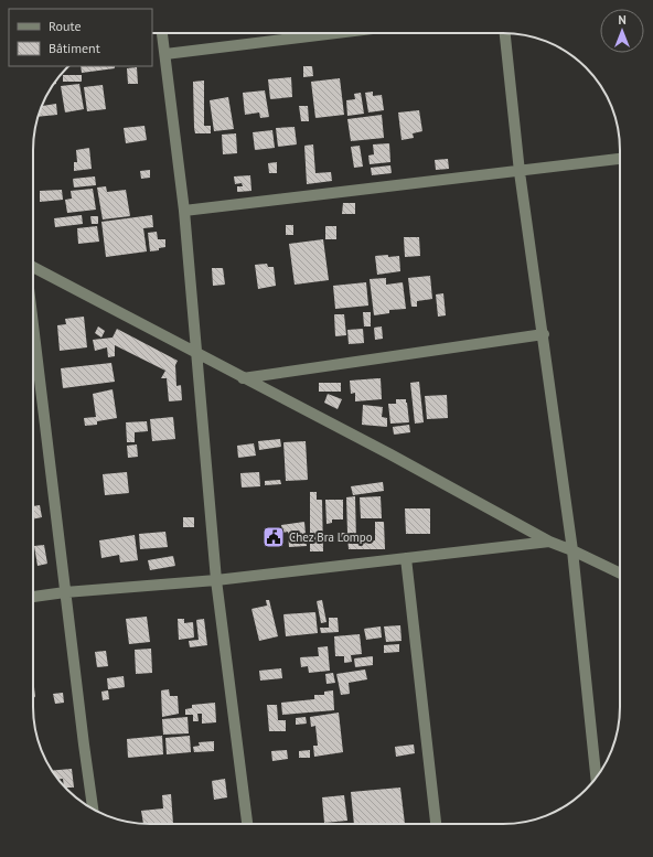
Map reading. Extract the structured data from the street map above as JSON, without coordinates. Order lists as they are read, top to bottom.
{
  "places": {
    "public building": ["Chez Bra Lompo"]
  },
  "legend": ["Route", "Bâtiment"],
  "north": "top"
}
